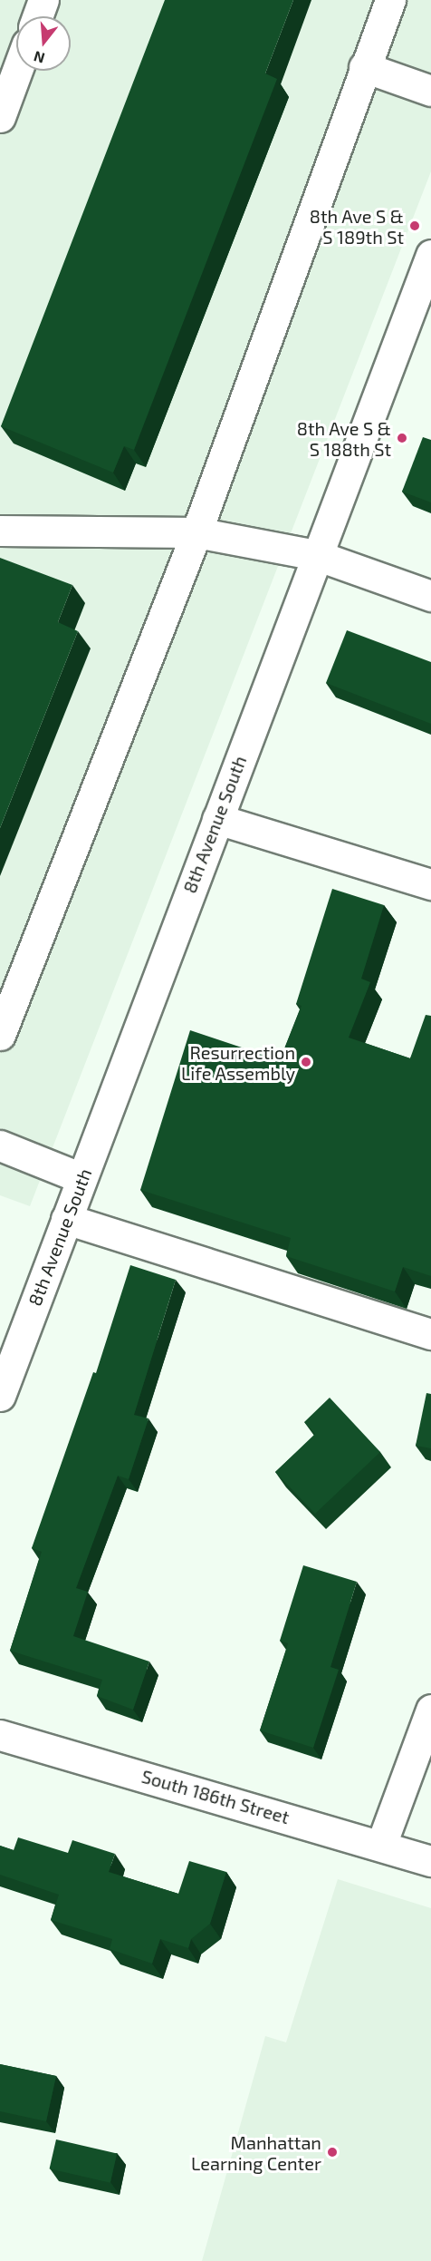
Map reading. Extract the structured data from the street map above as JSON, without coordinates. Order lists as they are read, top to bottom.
{
  "streets": {
    "street": ["8th Avenue South", "South 186th Street"]
  },
  "places": [
    "8th Ave S & S 189th St",
    "8th Ave S & S 188th St",
    "Resurrection Life Assembly",
    "Manhattan Learning Center"
  ],
  "north": "bottom"
}
